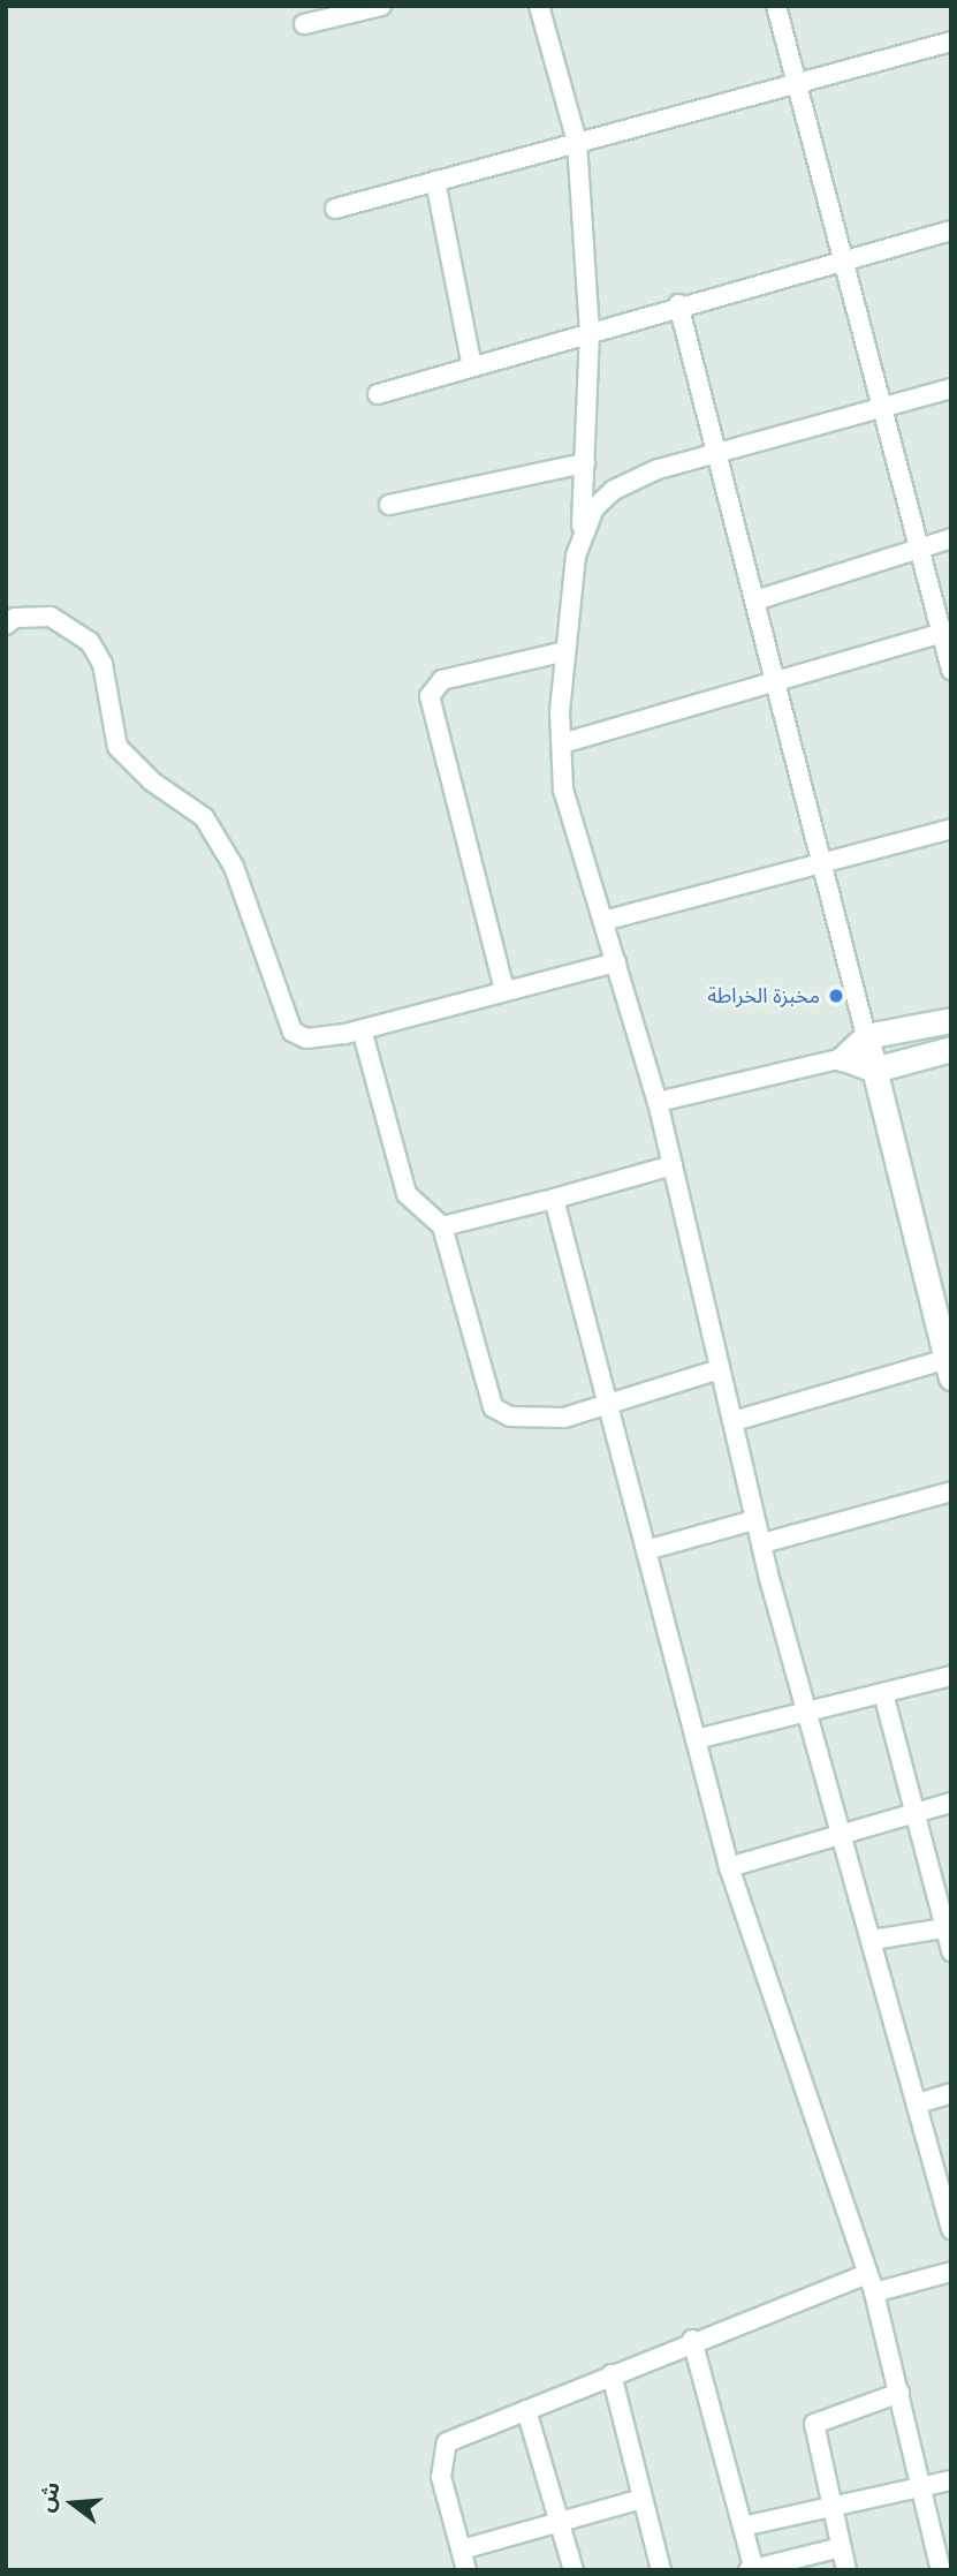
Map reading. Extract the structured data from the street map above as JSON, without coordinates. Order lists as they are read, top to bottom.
{
  "places": ["مخبزة الخراطة"],
  "north": "left"
}
